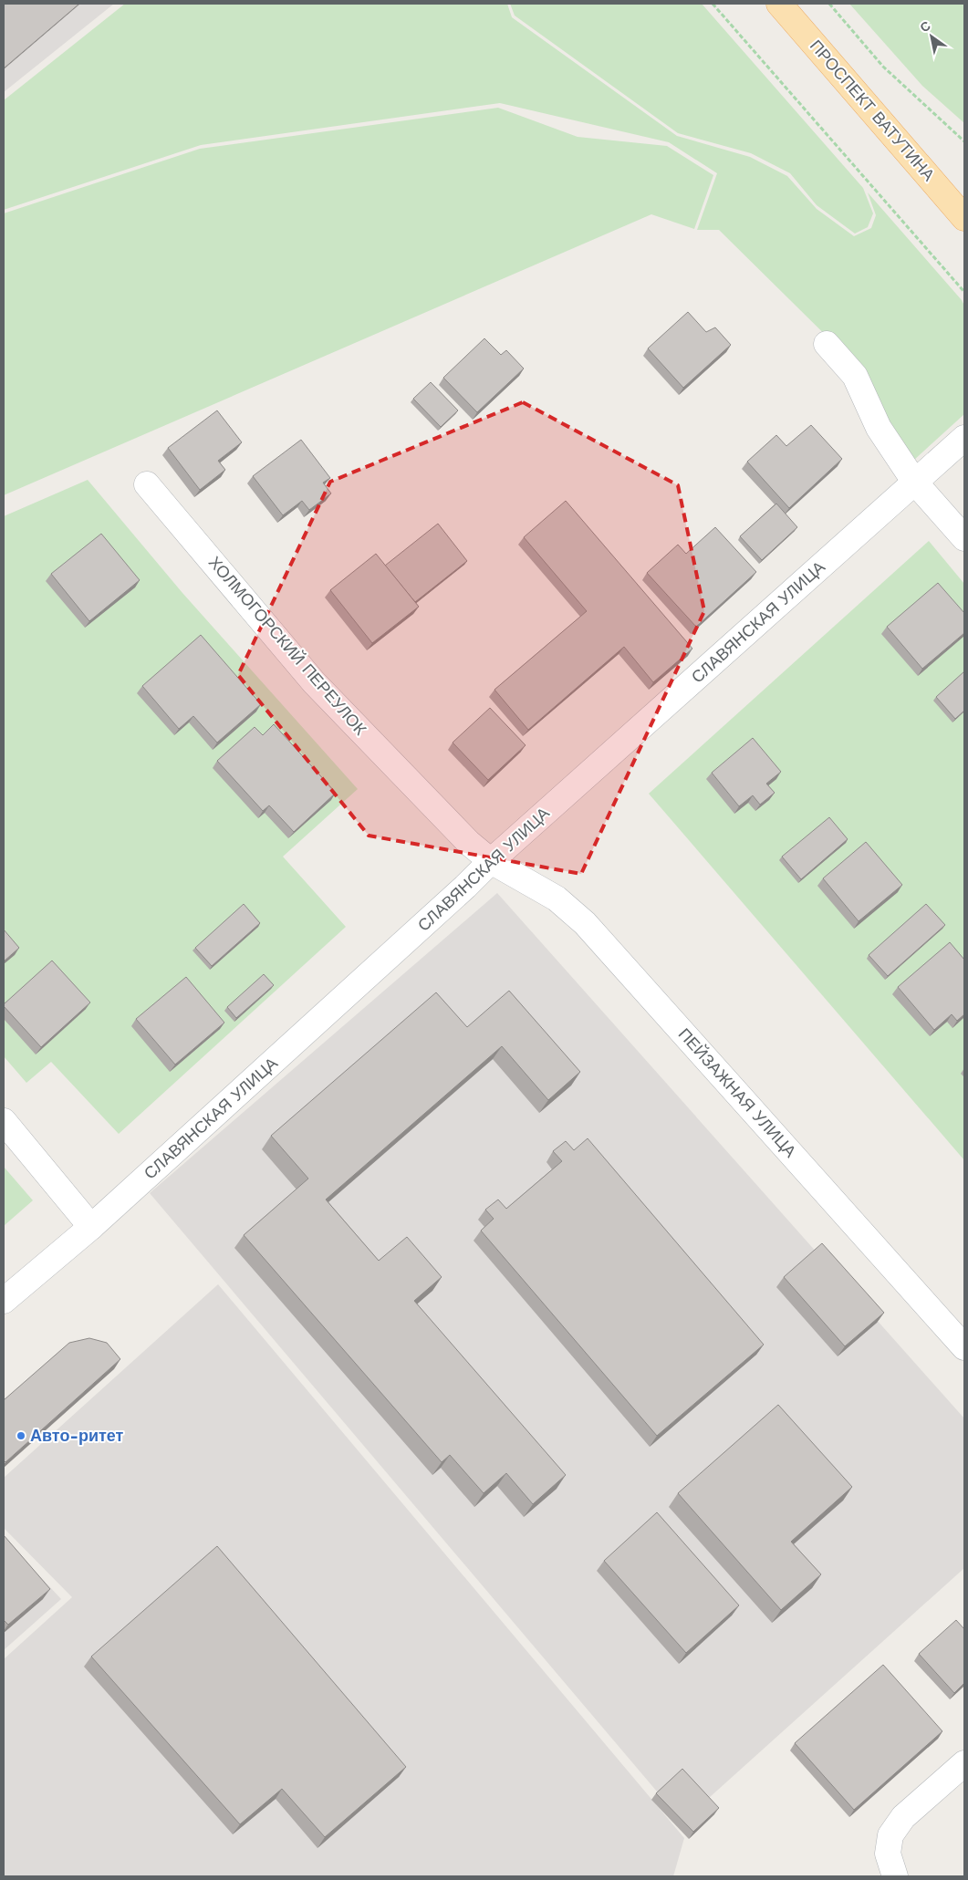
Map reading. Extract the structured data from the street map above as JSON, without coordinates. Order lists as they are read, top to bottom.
{
  "streets": {
    "main road": ["ПРОСПЕКТ ВАТУТИНА"],
    "street": ["СЛАВЯНСКАЯ УЛИЦА", "ХОЛМОГОРСКИЙ ПЕРЕУЛОК", "ПЕЙЗАЖНАЯ УЛИЦА"]
  },
  "crossings": [
    ["СЛАВЯНСКАЯ УЛИЦА", "ХОЛМОГОРСКИЙ ПЕРЕУЛОК"],
    ["СЛАВЯНСКАЯ УЛИЦА", "ПЕЙЗАЖНАЯ УЛИЦА"],
    ["ХОЛМОГОРСКИЙ ПЕРЕУЛОК", "ПЕЙЗАЖНАЯ УЛИЦА"]
  ],
  "places": ["Авто-ритет"],
  "north": "top left"
}
